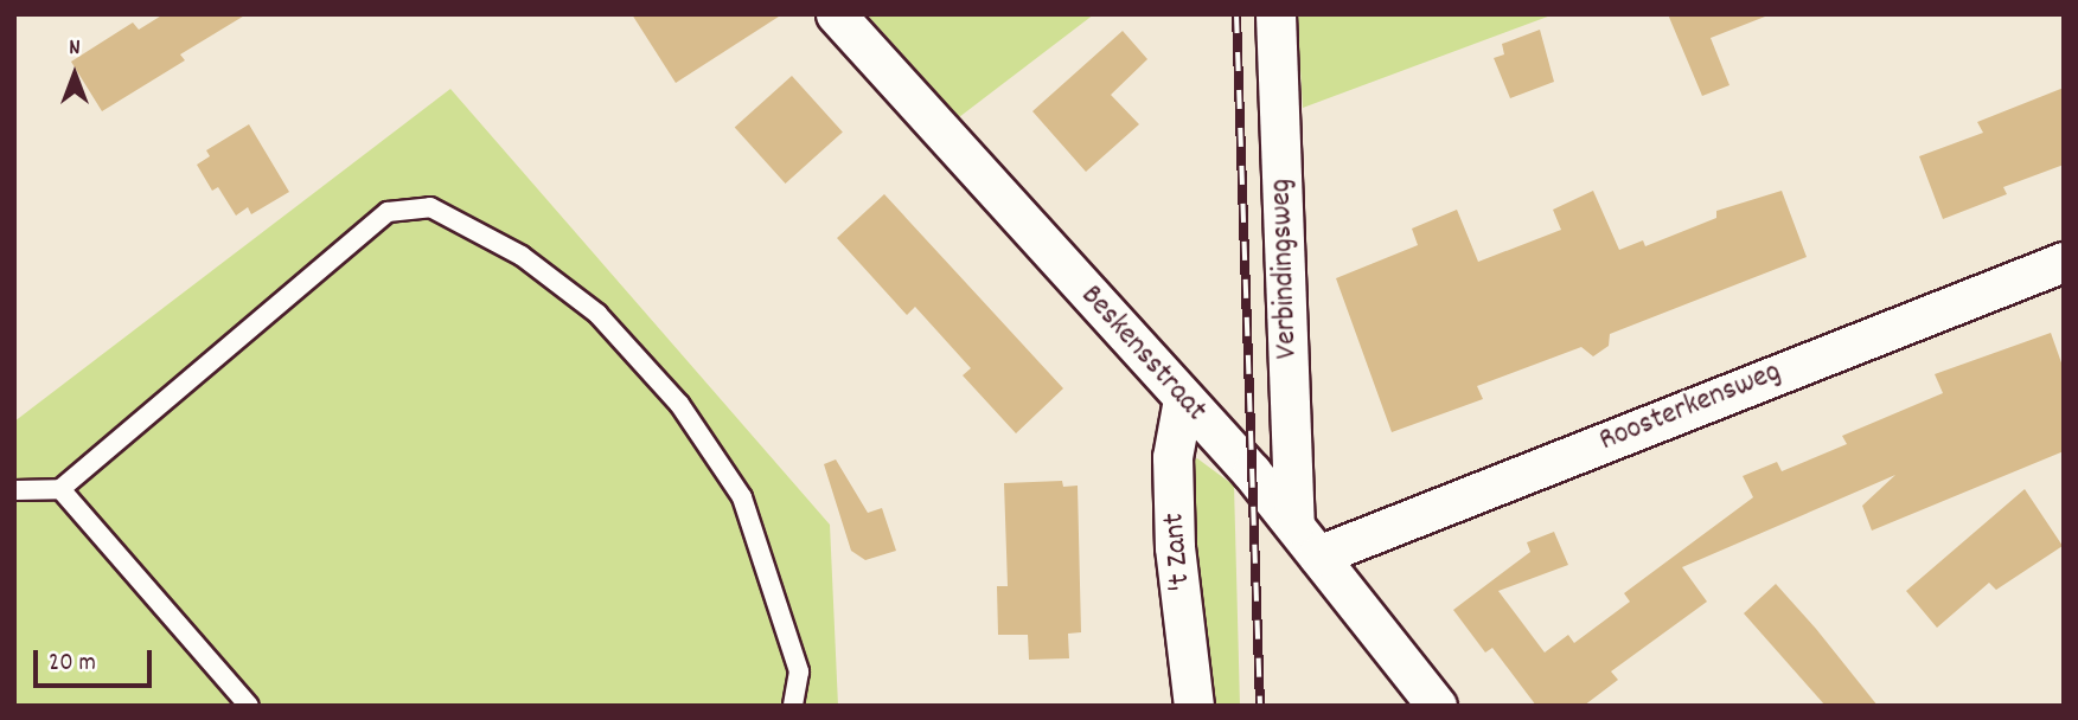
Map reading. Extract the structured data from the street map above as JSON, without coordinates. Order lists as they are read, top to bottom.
{
  "streets": {
    "street": [
      "Verbindingsweg",
      "Beskensstraat",
      "Roosterkensweg",
      "'t Zant"
    ]
  },
  "crossings": [
    ["Verbindingsweg", "Beskensstraat"],
    ["Beskensstraat", "Roosterkensweg"],
    ["Beskensstraat", "'t Zant"]
  ],
  "scale_bar": "20 m",
  "north": "top"
}
